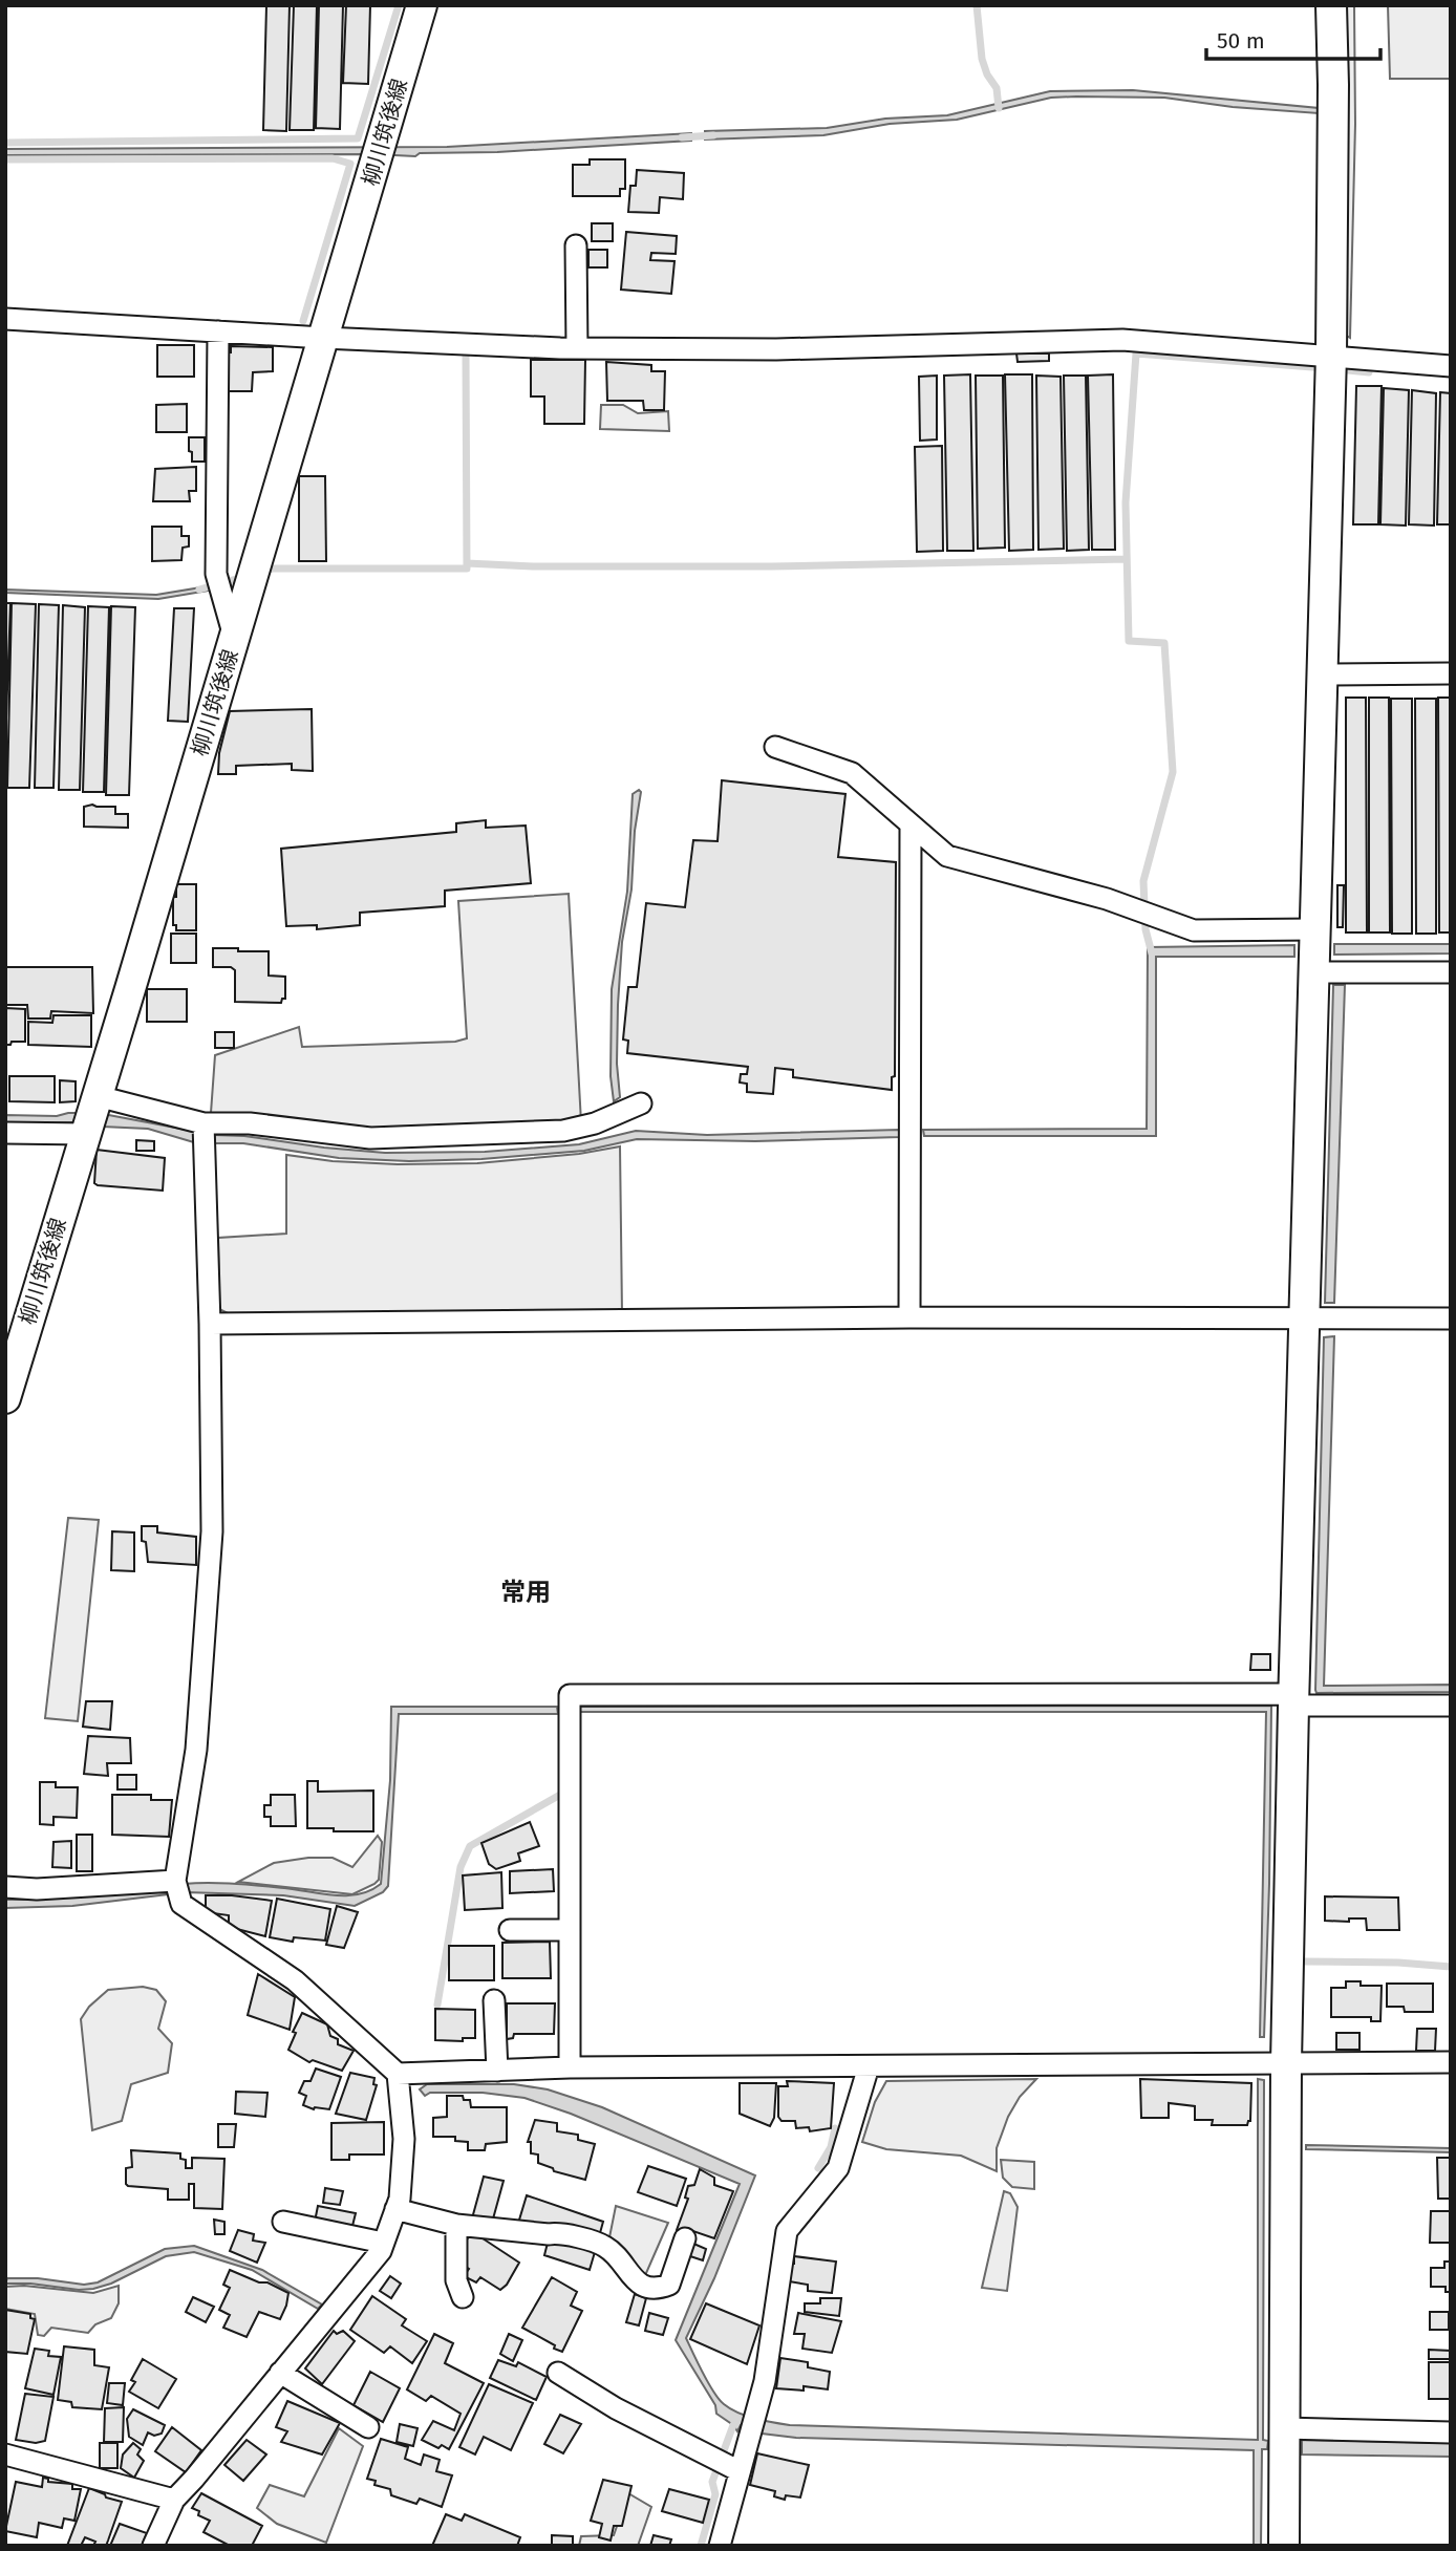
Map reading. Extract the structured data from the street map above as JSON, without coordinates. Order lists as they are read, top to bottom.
{
  "streets": {
    "street": ["柳川筑後線"]
  },
  "districts": ["常用"],
  "scale_bar": "50 m"
}
